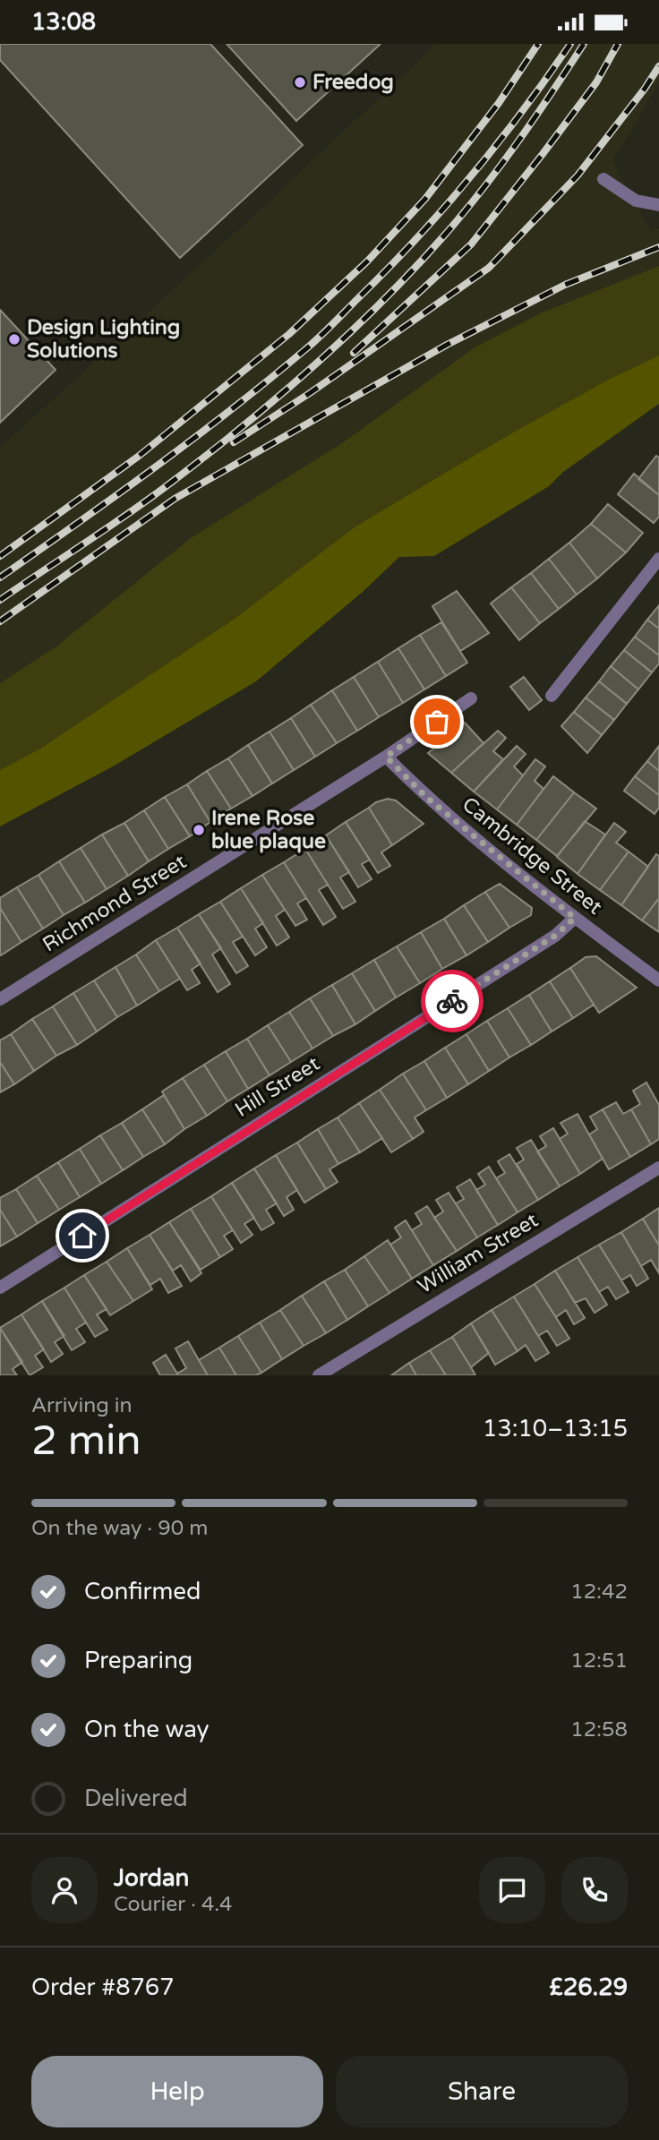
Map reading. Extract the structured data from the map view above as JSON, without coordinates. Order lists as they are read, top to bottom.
{
  "streets": {
    "street": [
      "Cambridge Street",
      "Richmond Street",
      "Hill Street",
      "William Street"
    ]
  },
  "crossings": [
    ["Cambridge Street", "Richmond Street"],
    ["Cambridge Street", "Hill Street"]
  ],
  "places": ["Freedog", "Design Lighting Solutions", "Irene Rose blue plaque"],
  "page": {
    "status": "13:08",
    "heading": ["2 min", "Arriving in", "13:10–13:15"],
    "panel": [
      "Jordan",
      "Courier · 4.4",
      "Order #8767",
      "£26.29"
    ],
    "bar": "On the way · 90 m",
    "list": [
      ["Confirmed", "12:42"],
      ["Preparing", "12:51"],
      ["On the way", "12:58"],
      "Delivered"
    ],
    "buttons": ["Help", "Share"]
  }
}
